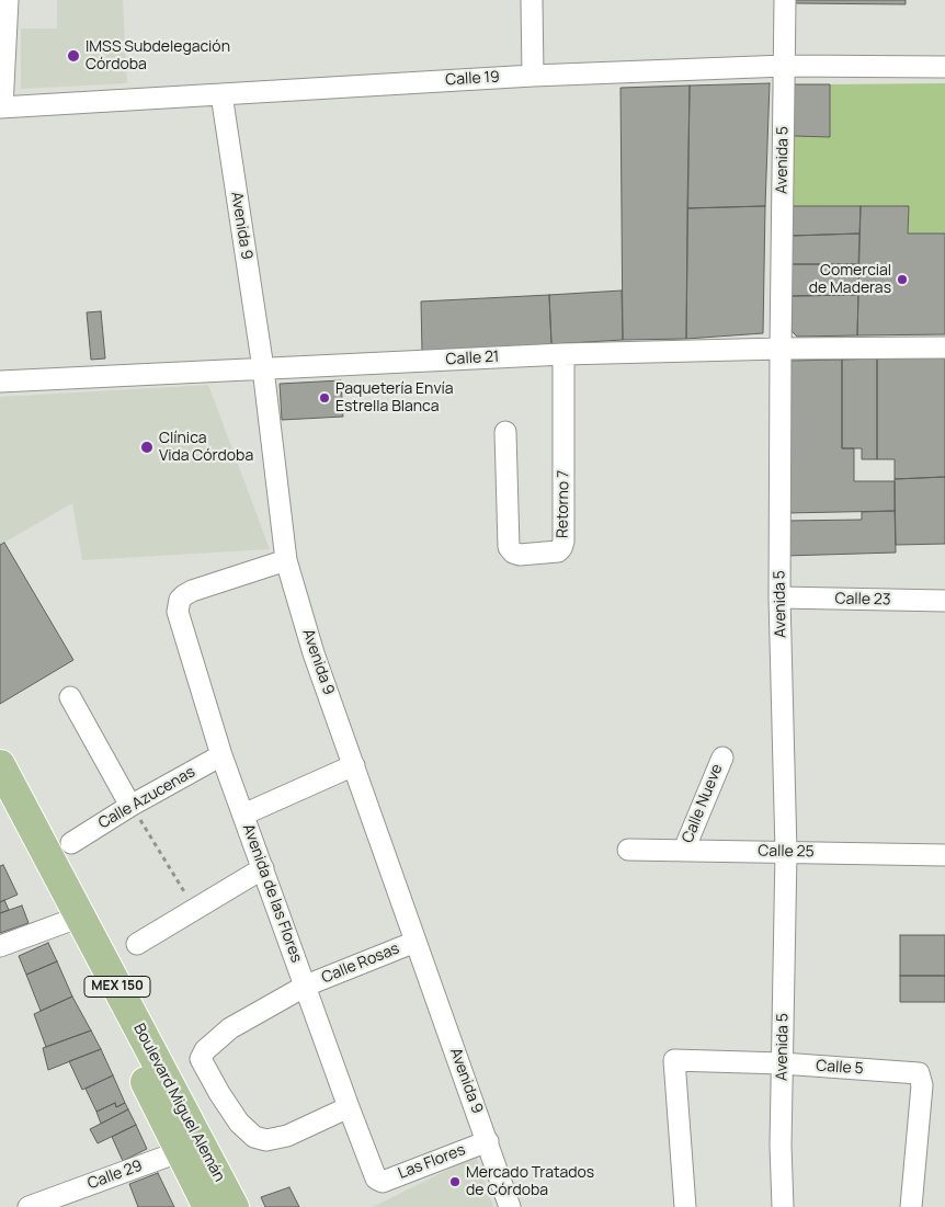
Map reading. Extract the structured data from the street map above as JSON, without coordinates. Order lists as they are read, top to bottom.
{
  "streets": {
    "main road": ["MEX 150", "Boulevard Miguel Alemán"],
    "street": [
      "Calle 19",
      "Avenida 5",
      "Avenida 9",
      "Calle 21",
      "Retorno 7",
      "Calle 23",
      "Calle Azucenas",
      "Calle Nueve",
      "Calle 25",
      "Avenida de las Flores",
      "Calle Rosas",
      "Calle 5",
      "Las Flores",
      "Calle 29"
    ]
  },
  "crossings": [
    ["Calle 19", "Avenida 5"],
    ["Calle 19", "Avenida 9"],
    ["Avenida 5", "Calle 21"],
    ["Avenida 5", "Calle 23"],
    ["Avenida 5", "Calle 25"],
    ["Avenida 5", "Calle 5"],
    ["Avenida 9", "Calle 21"],
    ["Avenida 9", "Avenida de las Flores"],
    ["Avenida 9", "Calle Rosas"],
    ["Avenida 9", "Las Flores"],
    ["Calle 21", "Retorno 7"],
    ["Calle Azucenas", "Avenida de las Flores"],
    ["Calle Nueve", "Calle 25"],
    ["Avenida de las Flores", "Calle Rosas"],
    ["Avenida de las Flores", "Las Flores"],
    ["Boulevard Miguel Alemán", "Calle 29"]
  ],
  "places": [
    "IMSS Subdelegación Córdoba",
    "Comercial de Maderas",
    "Paquetería Envía Estrella Blanca",
    "Clínica Vida Córdoba",
    "Mercado Tratados de Córdoba"
  ]
}
